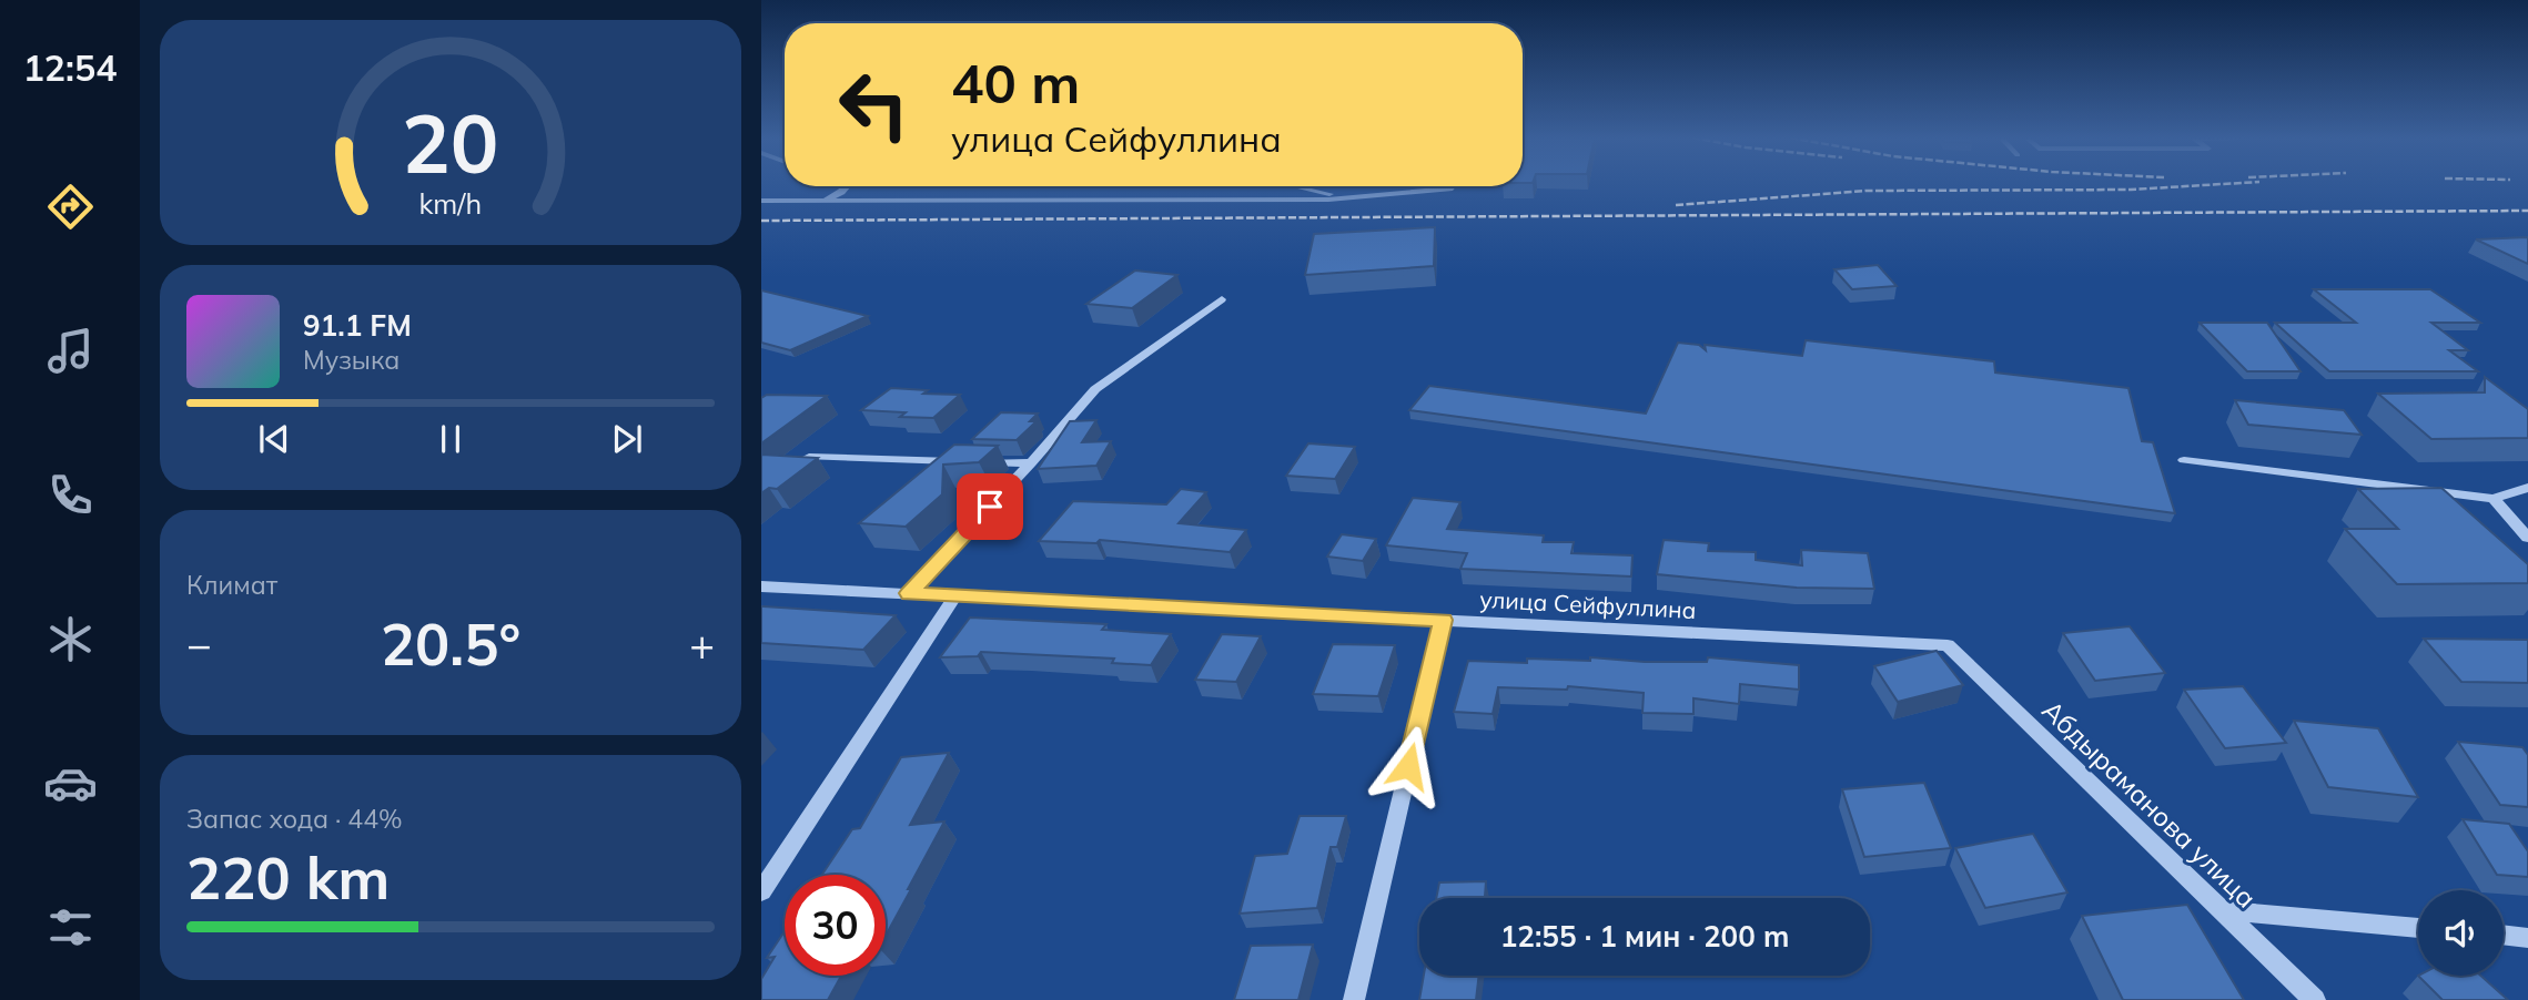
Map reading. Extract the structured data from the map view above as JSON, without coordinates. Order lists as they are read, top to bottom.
{
  "streets": {
    "street": ["улица Сейфуллина", "Абдыраманова улица"]
  },
  "crossings": [
    ["улица Сейфуллина", "Абдыраманова улица"]
  ],
  "page": {
    "tabs": "12:54",
    "turn": ["40 m", "улица Сейфуллина"],
    "song": ["91.1 FM", "Музыка"],
    "tile": [
      "Климат",
      ["Запас хода · 44%", "220 km"]
    ],
    "heat": ["−", "20.5°", "+"],
    "limit": "30",
    "trip": "12:55 · 1 мин · 200 m",
    "gauge": ["20", "km/h"]
  }
}
